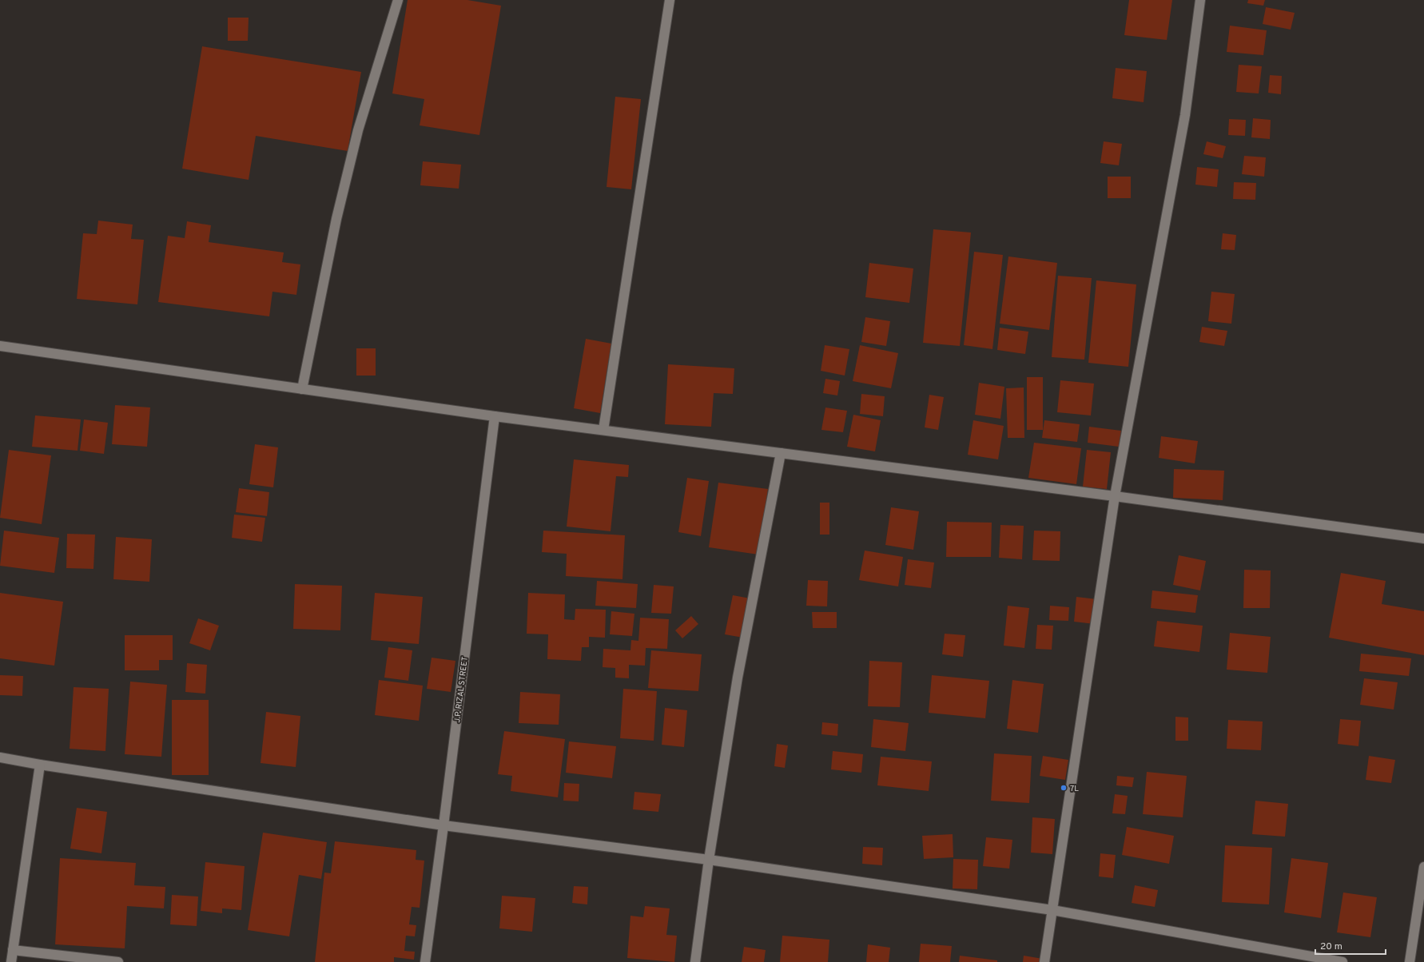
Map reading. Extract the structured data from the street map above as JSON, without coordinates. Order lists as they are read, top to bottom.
{
  "streets": {
    "street": ["J.P. RIZAL STREET"]
  },
  "places": ["7L"],
  "scale_bar": "20 m"
}
